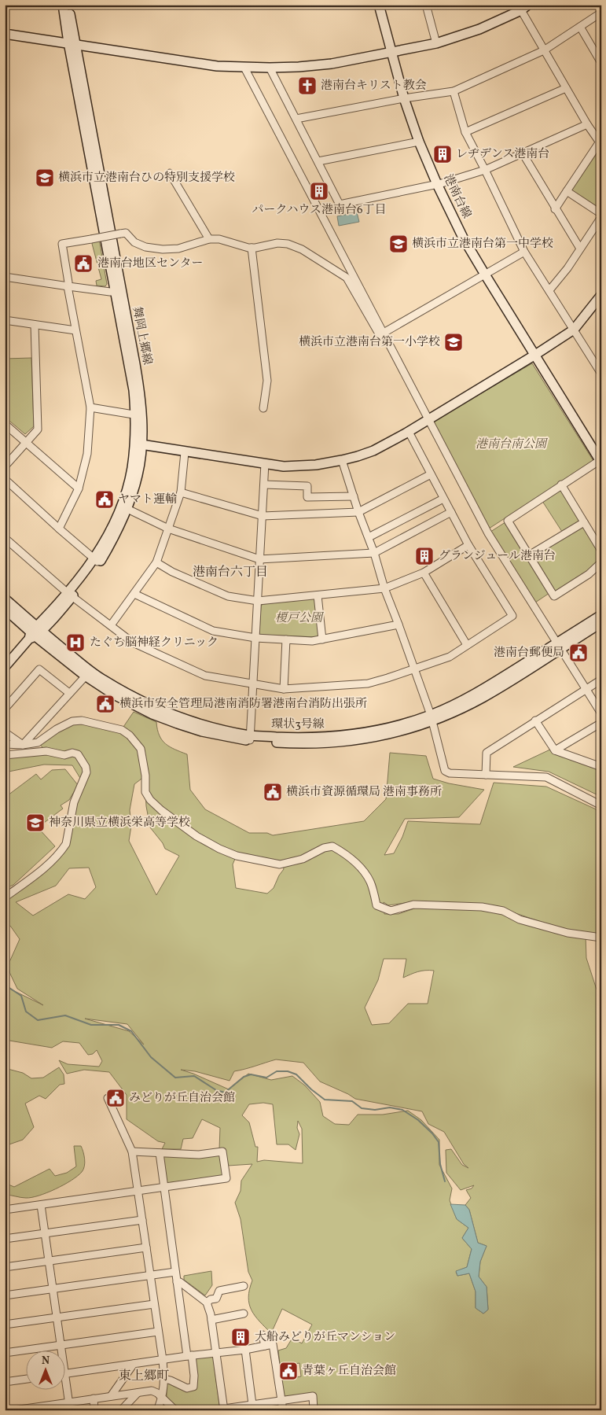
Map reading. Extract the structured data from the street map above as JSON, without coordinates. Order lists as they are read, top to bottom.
{
  "streets": {
    "street": ["港南台線", "舞岡上郷線", "環状3号線"]
  },
  "crossings": [
    ["舞岡上郷線", "環状3号線"]
  ],
  "districts": ["港南台六丁目", "東上郷町"],
  "parks": ["港南台南公園", "榎戸公園"],
  "places": {
    "church": ["港南台キリスト教会"],
    "building": [
      "レヂデンス港南台",
      "パークハウス港南台6丁目",
      "グランジュール港南台",
      "大船みどりが丘マンション"
    ],
    "school or university": [
      "横浜市立港南台ひの特別支援学校",
      "横浜市立港南台第一中学校",
      "横浜市立港南台第一小学校",
      "神奈川県立横浜栄高等学校"
    ],
    "public building": [
      "港南台地区センター",
      "ヤマト運輸",
      "港南台郵便局",
      "横浜市安全管理局港南消防署港南台消防出張所",
      "横浜市資源循環局 港南事務所",
      "みどりが丘自治会館",
      "青葉ヶ丘自治会館"
    ],
    "hospital": ["たぐち脳神経クリニック"]
  },
  "north": "top"
}
